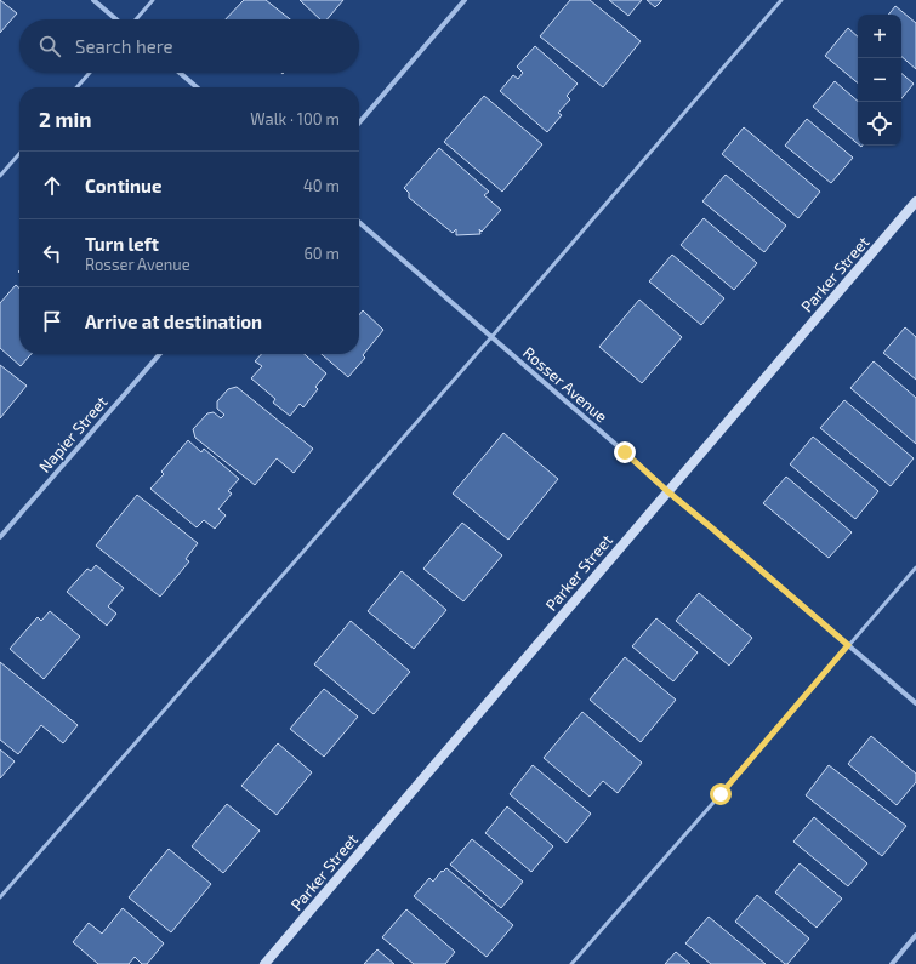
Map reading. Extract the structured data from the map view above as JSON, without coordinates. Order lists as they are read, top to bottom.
{
  "streets": {
    "street": ["Parker Street", "Rosser Avenue", "Napier Street"]
  },
  "crossings": [
    ["Parker Street", "Rosser Avenue"]
  ],
  "page": {
    "map_buttons": ["+", "−"],
    "search": "Search here",
    "heading": ["2 min", "Walk · 100 m"],
    "list": [
      ["Continue", "40 m"],
      ["Turn left", "Rosser Avenue", "60 m"],
      "Arrive at destination"
    ]
  }
}
